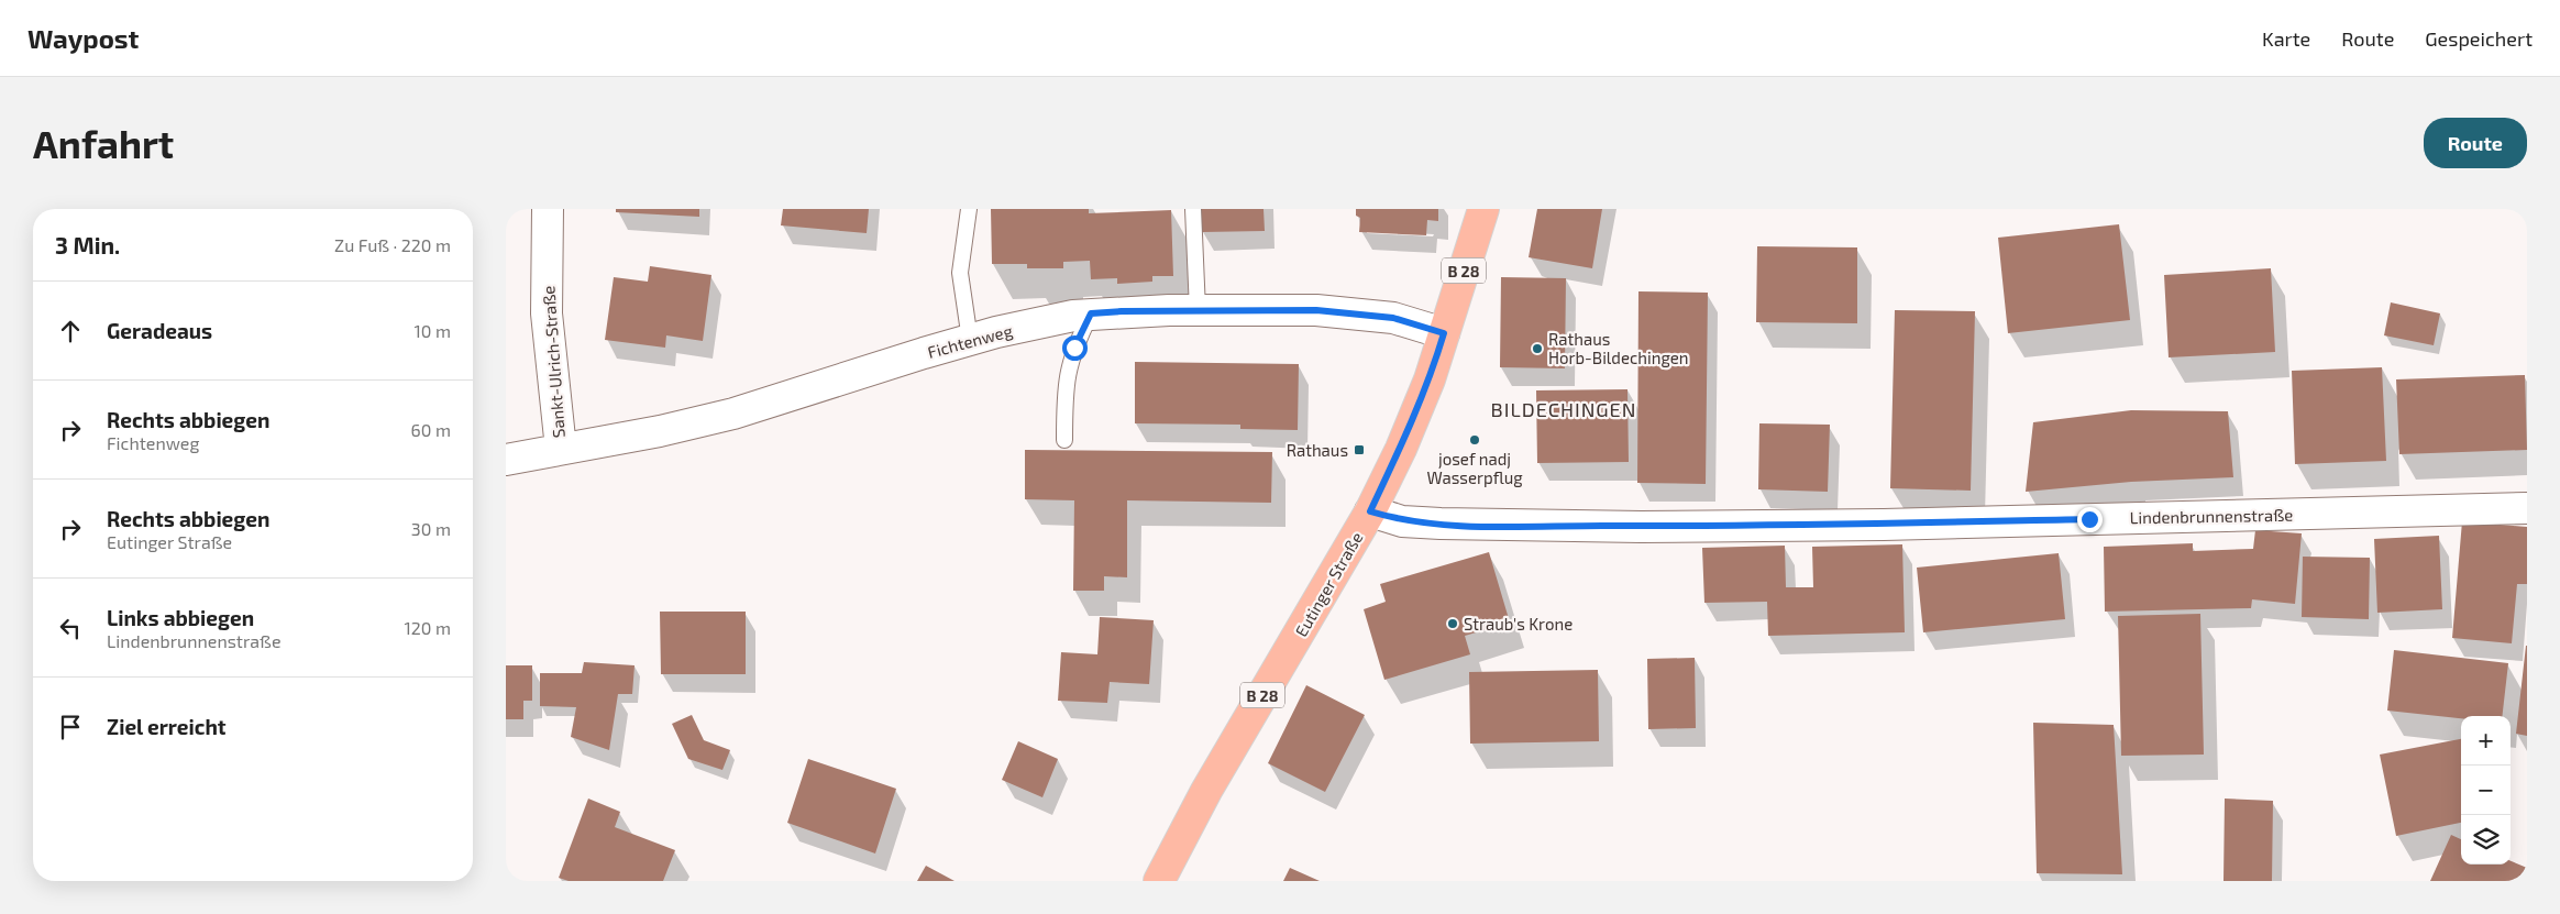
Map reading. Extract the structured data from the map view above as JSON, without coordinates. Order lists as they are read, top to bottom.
{
  "streets": {
    "main road": ["B 28", "Eutinger Straße"],
    "street": ["Fichtenweg", "Sankt-Ulrich-Straße", "Lindenbrunnenstraße"]
  },
  "crossings": [
    ["Fichtenweg", "Sankt-Ulrich-Straße"],
    ["Fichtenweg", "Eutinger Straße"],
    ["Lindenbrunnenstraße", "Eutinger Straße"]
  ],
  "districts": ["BILDECHINGEN"],
  "places": {
    "other": ["Rathaus Horb-Bildechingen", "josef nadj Wasserpflug", "Straub's Krone"],
    "transit": ["Rathaus"]
  },
  "page": {
    "header": "Waypost",
    "nav": ["Karte", "Route", "Gespeichert"],
    "buttons": "Route",
    "title": "Anfahrt",
    "heading": ["3 Min.", "Zu Fuß · 220 m"],
    "list": [
      ["Geradeaus", "10 m"],
      ["Rechts abbiegen", "Fichtenweg", "60 m"],
      ["Rechts abbiegen", "Eutinger Straße", "30 m"],
      ["Links abbiegen", "Lindenbrunnenstraße", "120 m"],
      "Ziel erreicht"
    ],
    "map_buttons": ["+", "−"]
  }
}
